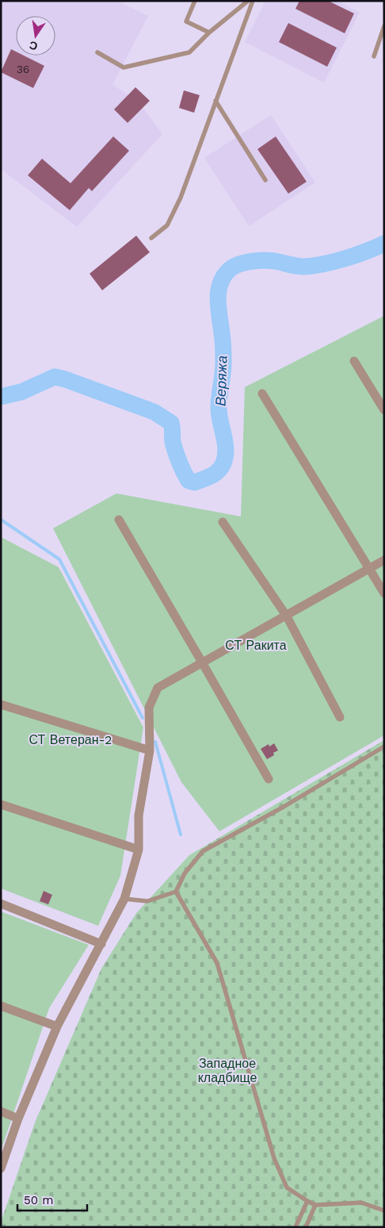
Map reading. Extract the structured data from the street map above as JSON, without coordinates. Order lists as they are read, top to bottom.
{
  "water": ["Веряжа"],
  "parks": ["СТ Ракита", "СТ Ветеран-2", "Западное кладбище"],
  "house_numbers": ["36"],
  "scale_bar": "50 m",
  "north": "bottom"
}
